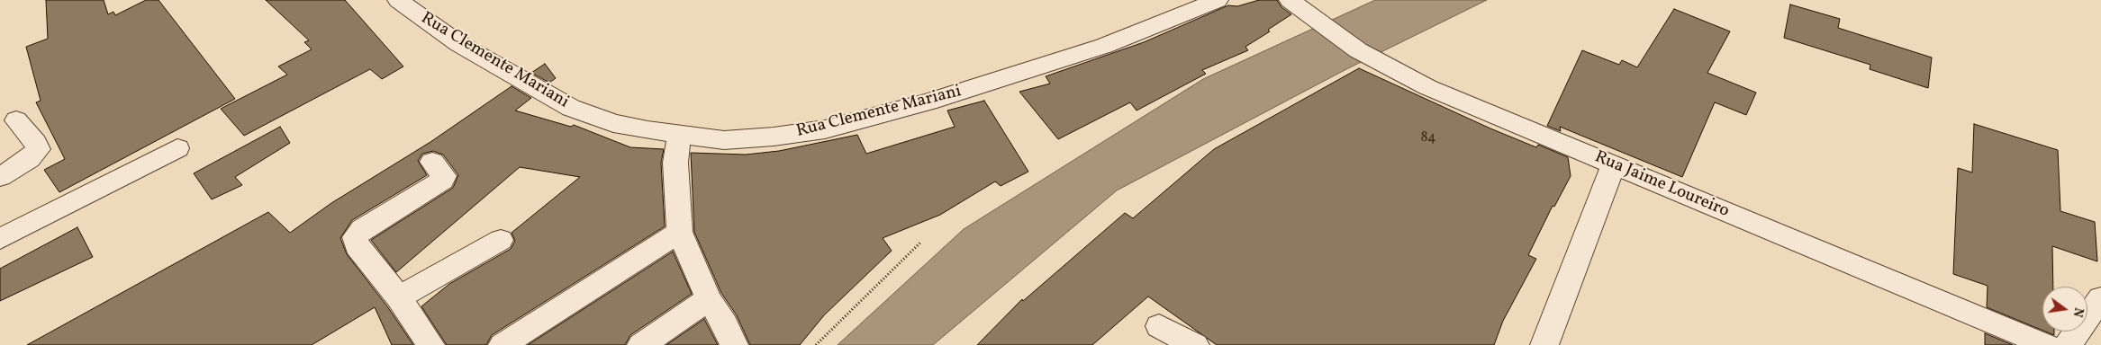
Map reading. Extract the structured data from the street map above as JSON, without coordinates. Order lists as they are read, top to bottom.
{
  "streets": {
    "street": ["Rua Clemente Mariani", "Rua Jaime Loureiro"]
  },
  "house_numbers": ["84"],
  "north": "right"
}
